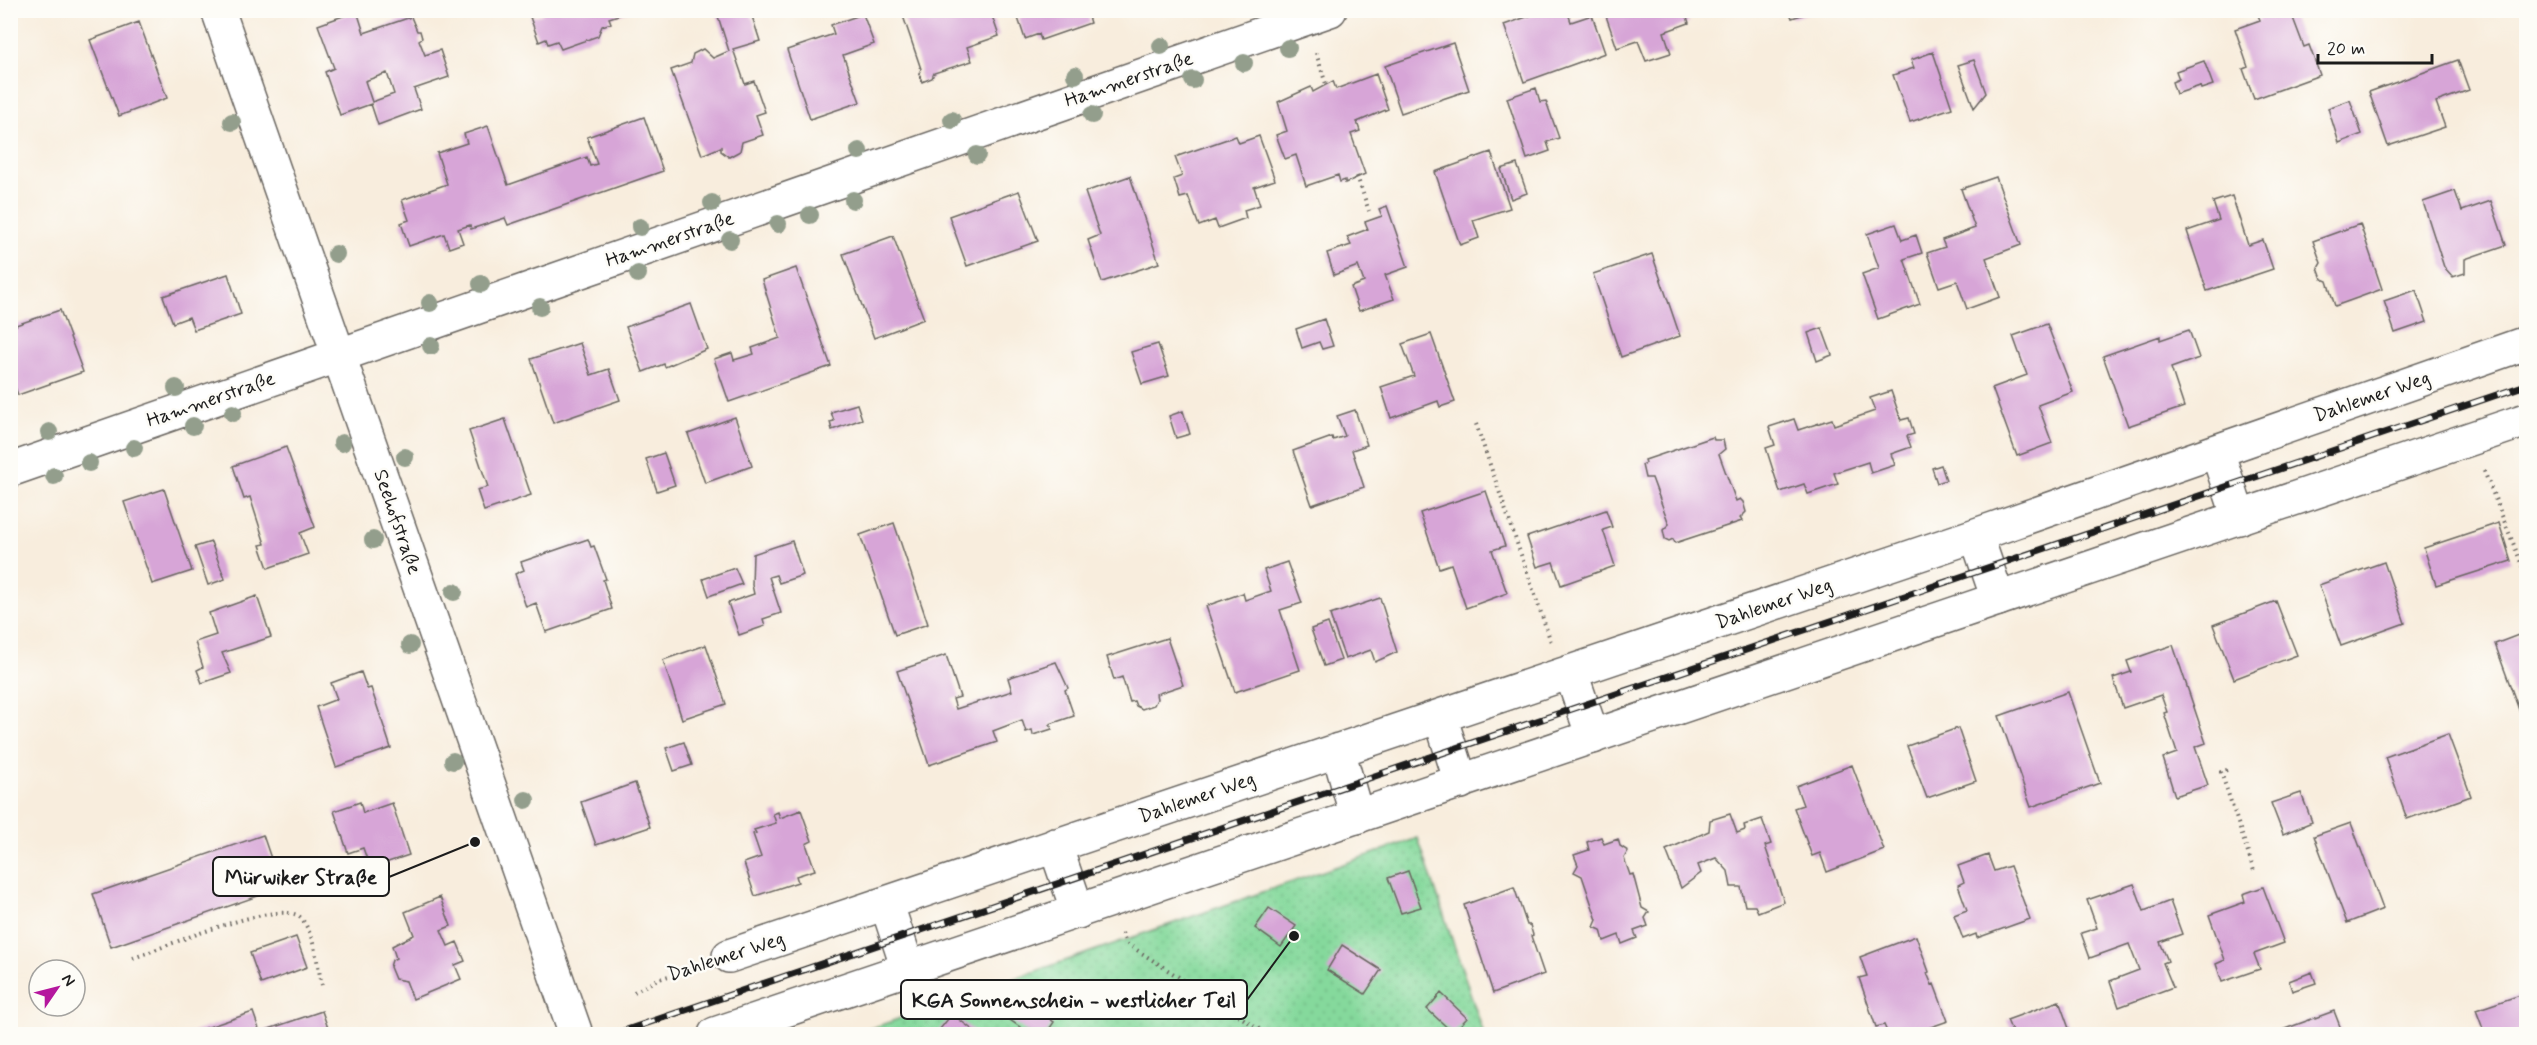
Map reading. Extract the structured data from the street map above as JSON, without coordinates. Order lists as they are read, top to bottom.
{
  "streets": {
    "street": ["Hammerstraße", "Dahlemer Weg", "Seehofstraße"]
  },
  "crossings": [
    ["Hammerstraße", "Seehofstraße"]
  ],
  "places": ["Mürwiker Straße", "KGA Sonnenschein - westlicher Teil"],
  "scale_bar": "20 m",
  "north": "top right"
}
